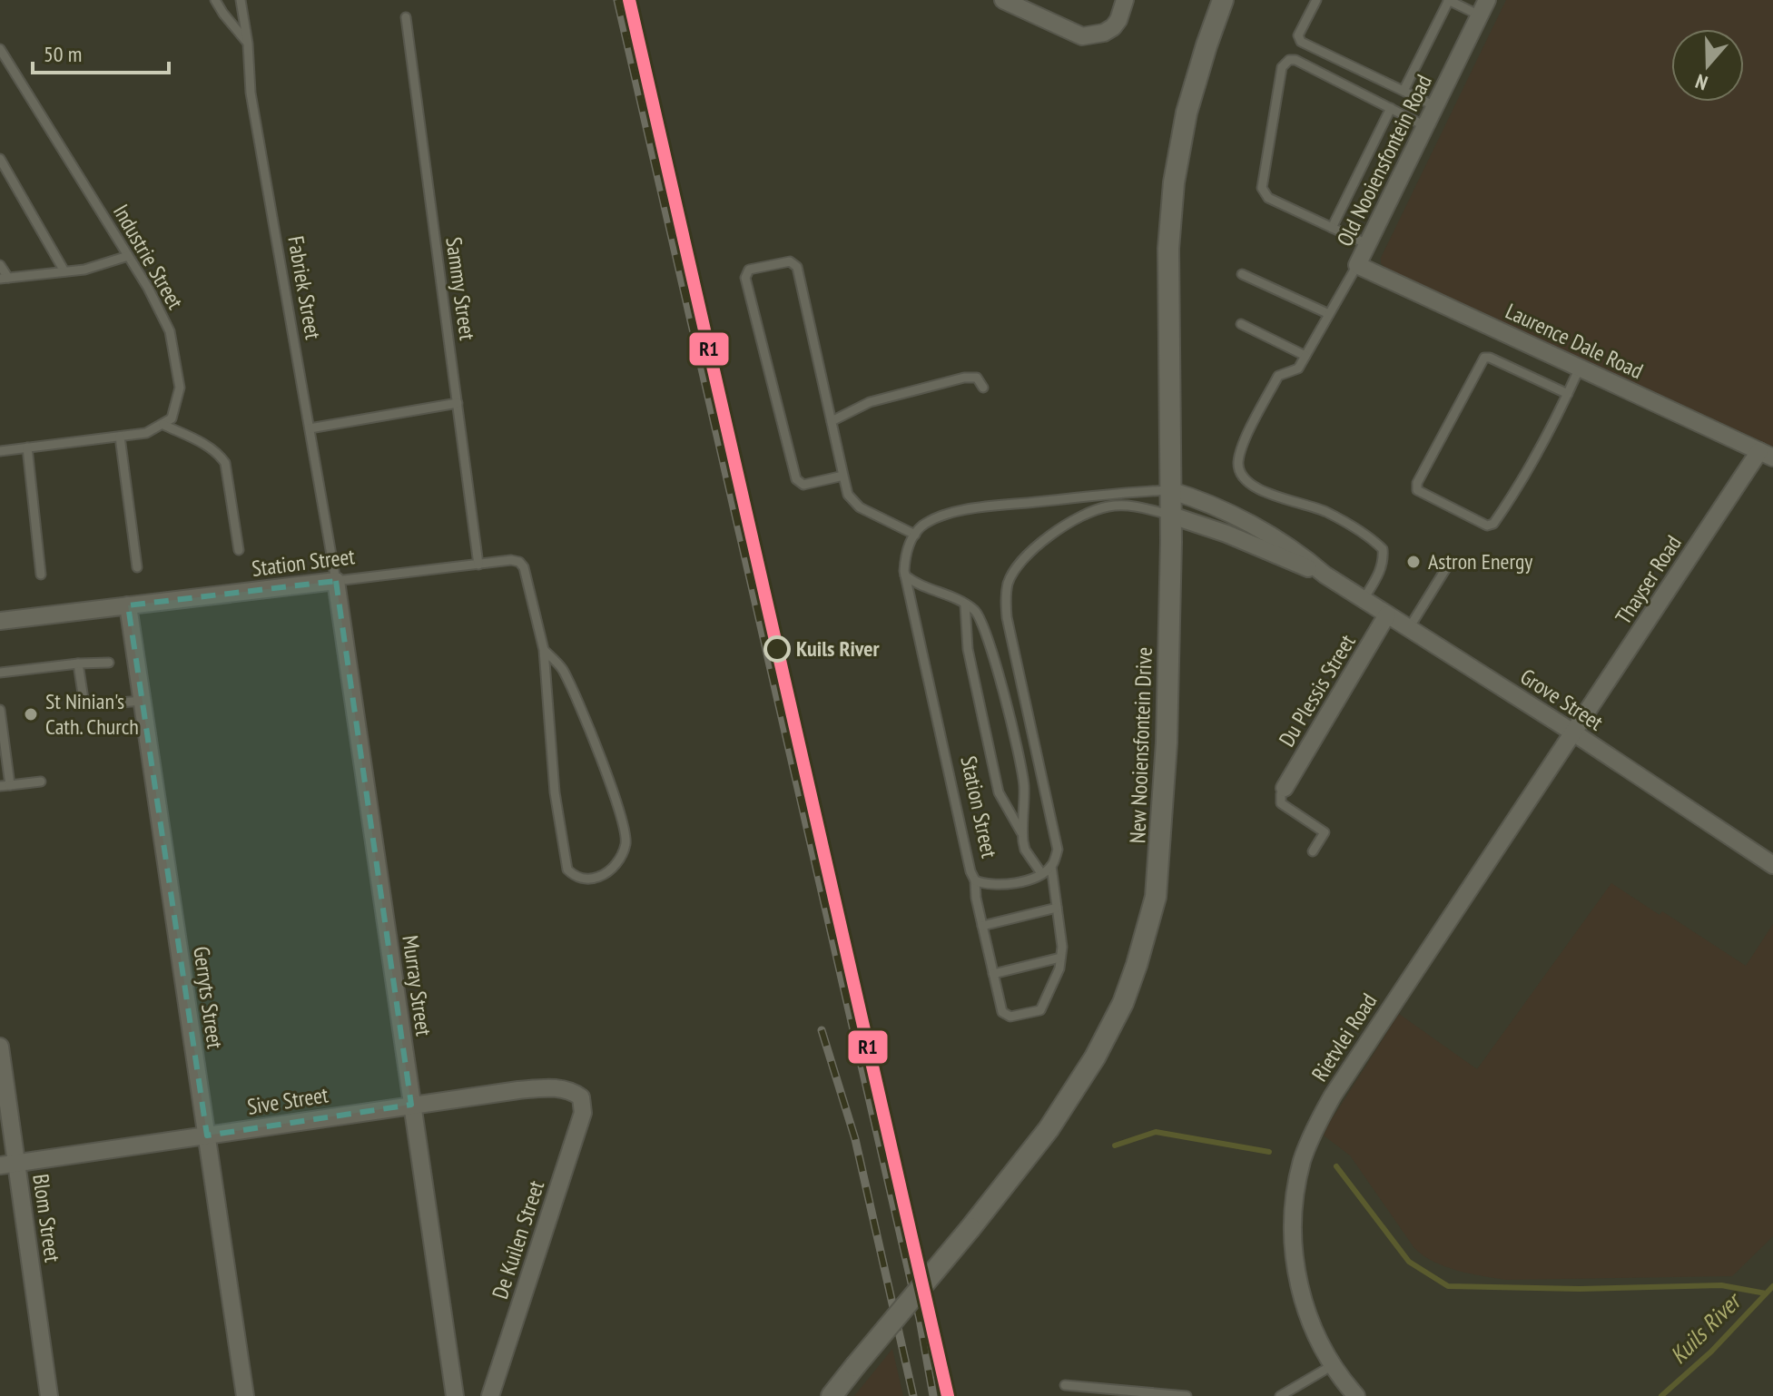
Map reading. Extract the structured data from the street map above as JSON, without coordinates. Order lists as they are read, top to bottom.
{
  "streets": {
    "street": [
      "Old Nooiensfontein Road",
      "Laurence Dale Road",
      "Station Street",
      "Thayser Road",
      "Du Plessis Street",
      "Grove Street",
      "New Nooiensfontein Drive",
      "Murray Street",
      "Gerryts Street",
      "Rietvlei Road",
      "Sive Street",
      "Blom Street",
      "De Kuilen Street"
    ],
    "lane": ["Industrie Street", "Fabriek Street", "Sammy Street"]
  },
  "crossings": [
    ["Old Nooiensfontein Road", "Laurence Dale Road"],
    ["Fabriek Street", "Station Street"],
    ["Fabriek Street", "Murray Street"],
    ["Sammy Street", "Station Street"],
    ["Laurence Dale Road", "Thayser Road"],
    ["Station Street", "Murray Street"],
    ["Station Street", "Gerryts Street"],
    ["Thayser Road", "Grove Street"],
    ["Thayser Road", "Rietvlei Road"],
    ["Du Plessis Street", "Grove Street"],
    ["Grove Street", "New Nooiensfontein Drive"],
    ["Grove Street", "Rietvlei Road"],
    ["Murray Street", "Sive Street"],
    ["Gerryts Street", "Sive Street"],
    ["Sive Street", "Blom Street"],
    ["Sive Street", "De Kuilen Street"]
  ],
  "water": ["Kuils River"],
  "places": ["Astron Energy", "Kuils River", "St Ninian's Cath. Church"],
  "lines": ["transit line R1"],
  "scale_bar": "50 m",
  "north": "bottom"
}
